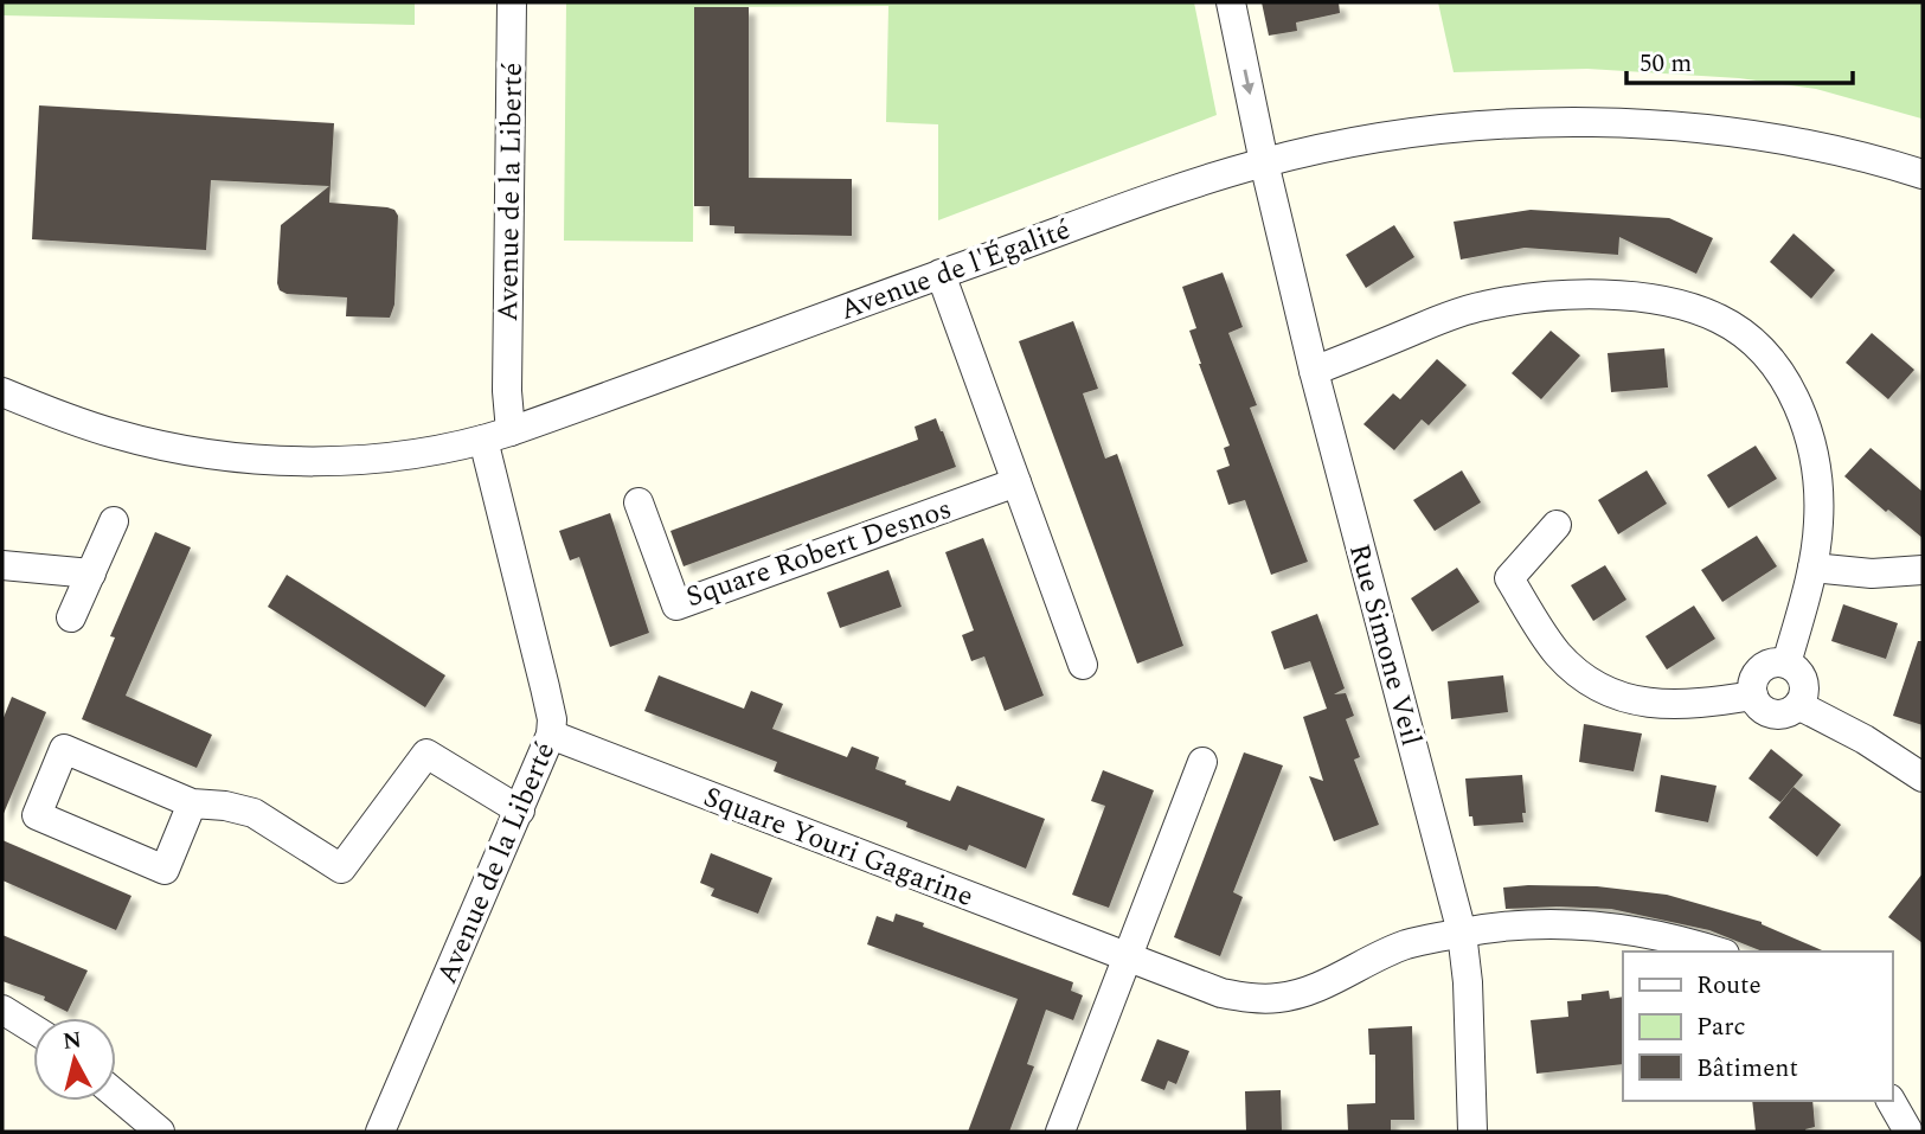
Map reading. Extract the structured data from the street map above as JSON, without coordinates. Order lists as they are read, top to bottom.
{
  "streets": {
    "street": [
      "Avenue de la Liberté",
      "Avenue de l'Égalité",
      "Square Robert Desnos",
      "Rue Simone Veil",
      "Square Youri Gagarine"
    ]
  },
  "crossings": [
    ["Avenue de la Liberté", "Avenue de l'Égalité"],
    ["Avenue de la Liberté", "Square Youri Gagarine"],
    ["Avenue de l'Égalité", "Rue Simone Veil"],
    ["Rue Simone Veil", "Square Youri Gagarine"]
  ],
  "legend": ["Route", "Parc", "Bâtiment"],
  "scale_bar": "50 m",
  "north": "top"
}
